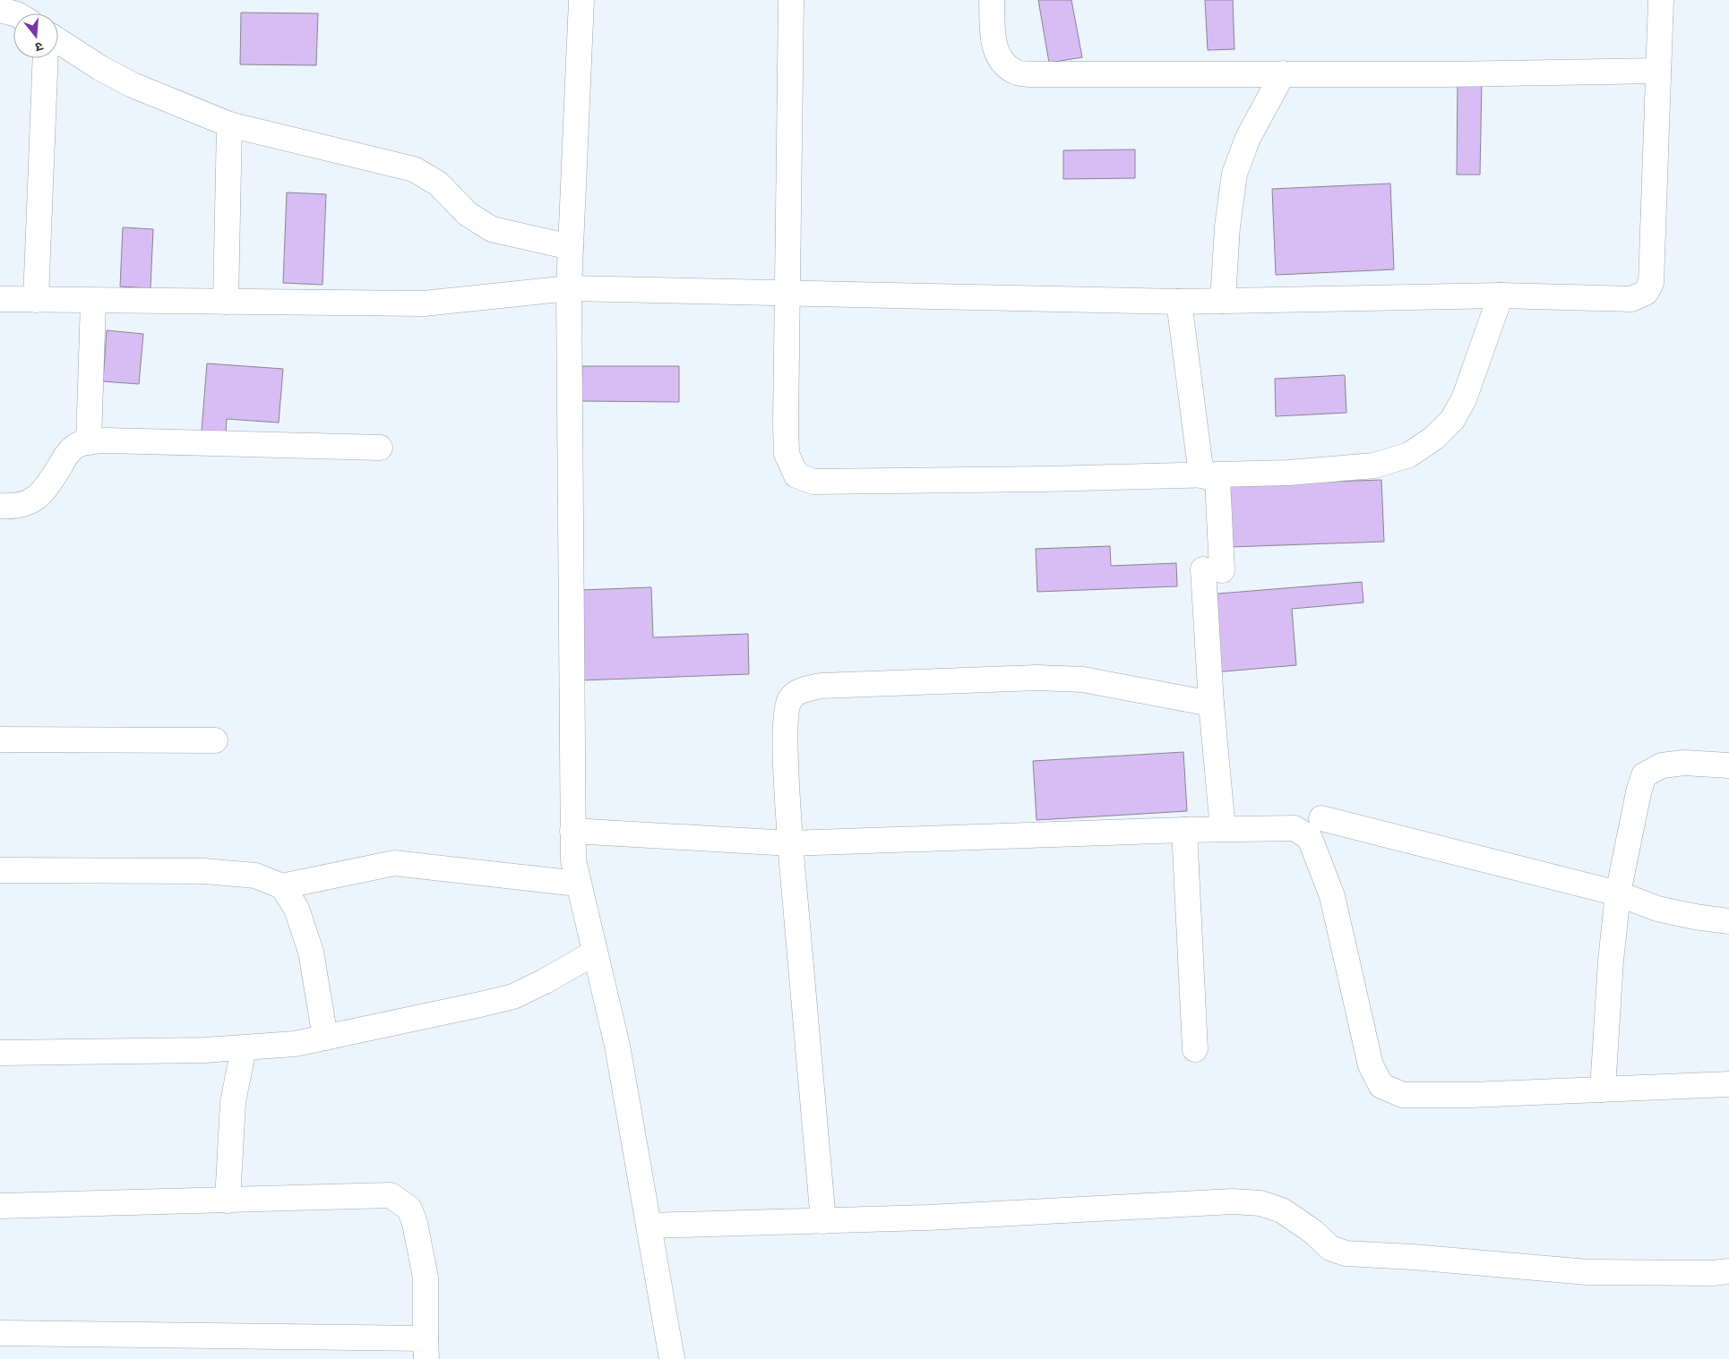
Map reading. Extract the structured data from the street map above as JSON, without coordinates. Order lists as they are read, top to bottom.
{
  "north": "bottom"
}
